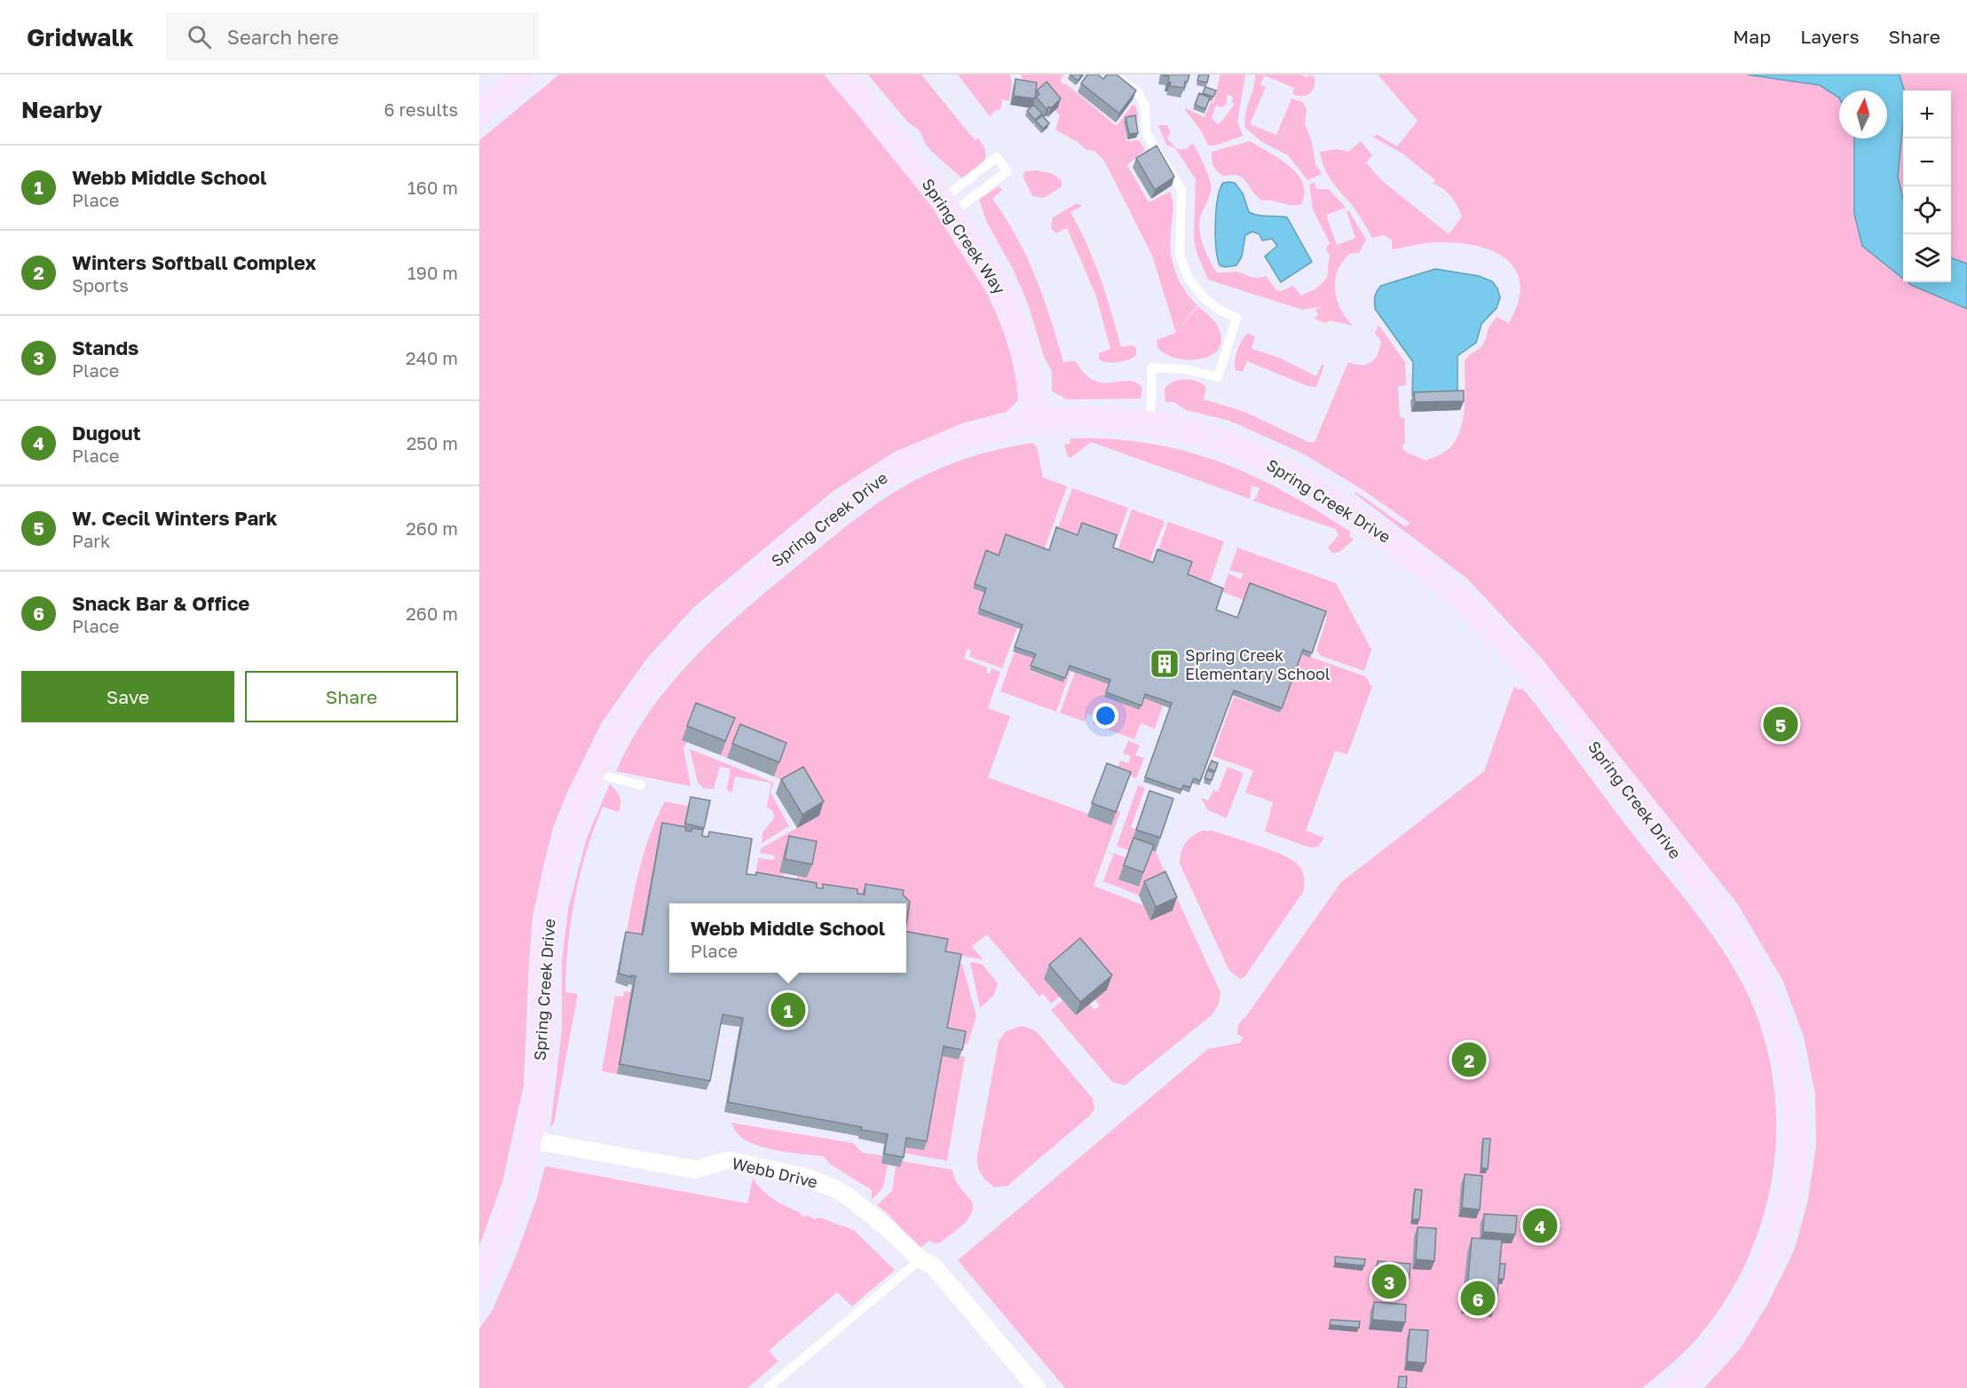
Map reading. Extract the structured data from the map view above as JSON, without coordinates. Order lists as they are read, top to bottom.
{
  "streets": {
    "street": ["Spring Creek Way", "Spring Creek Drive", "Webb Drive"]
  },
  "crossings": [
    ["Spring Creek Way", "Spring Creek Drive"],
    ["Spring Creek Drive", "Webb Drive"]
  ],
  "places": {
    "building": ["Spring Creek Elementary School"]
  },
  "north": "top",
  "page": {
    "header": "Gridwalk",
    "search": "Search here",
    "nav": ["Map", "Layers", "Share"],
    "heading": ["Nearby", "6 results"],
    "map_buttons": ["+", "−"],
    "list": [
      {
        "mark": "1",
        "name": "Webb Middle School",
        "note": "Place",
        "value": "160 m"
      },
      {
        "mark": "2",
        "name": "Winters Softball Complex",
        "note": "Sports",
        "value": "190 m"
      },
      {
        "mark": "3",
        "name": "Stands",
        "note": "Place",
        "value": "240 m"
      },
      {
        "mark": "4",
        "name": "Dugout",
        "note": "Place",
        "value": "250 m"
      },
      {
        "mark": "5",
        "name": "W. Cecil Winters Park",
        "note": "Park",
        "value": "260 m"
      },
      {
        "mark": "6",
        "name": "Snack Bar & Office",
        "note": "Place",
        "value": "260 m"
      }
    ],
    "buttons": ["Save", "Share"],
    "pins": [
      "5",
      "1",
      "2",
      "4",
      "3",
      "6"
    ],
    "popup": ["Webb Middle School", "Place"]
  }
}
